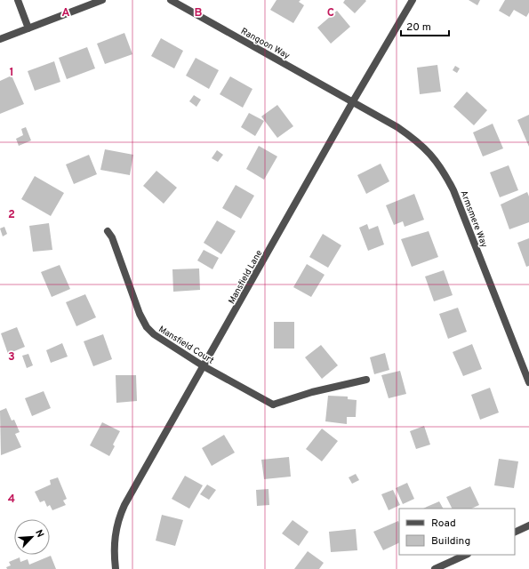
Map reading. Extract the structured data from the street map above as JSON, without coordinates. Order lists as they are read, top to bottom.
{
  "streets": {
    "street": [
      "Rangoon Way",
      "Armsmere Way",
      "Mansfield Lane",
      "Mansfield Court"
    ]
  },
  "crossings": [
    ["Rangoon Way", "Armsmere Way"],
    ["Rangoon Way", "Mansfield Lane"],
    ["Armsmere Way", "Mansfield Lane"],
    ["Mansfield Lane", "Mansfield Court"]
  ],
  "legend": ["Road", "Building"],
  "scale_bar": "20 m",
  "north": "top right",
  "grid": {
    "columns": ["A", "B", "C"],
    "rows": [
      "1",
      "2",
      "3",
      "4"
    ]
  }
}
